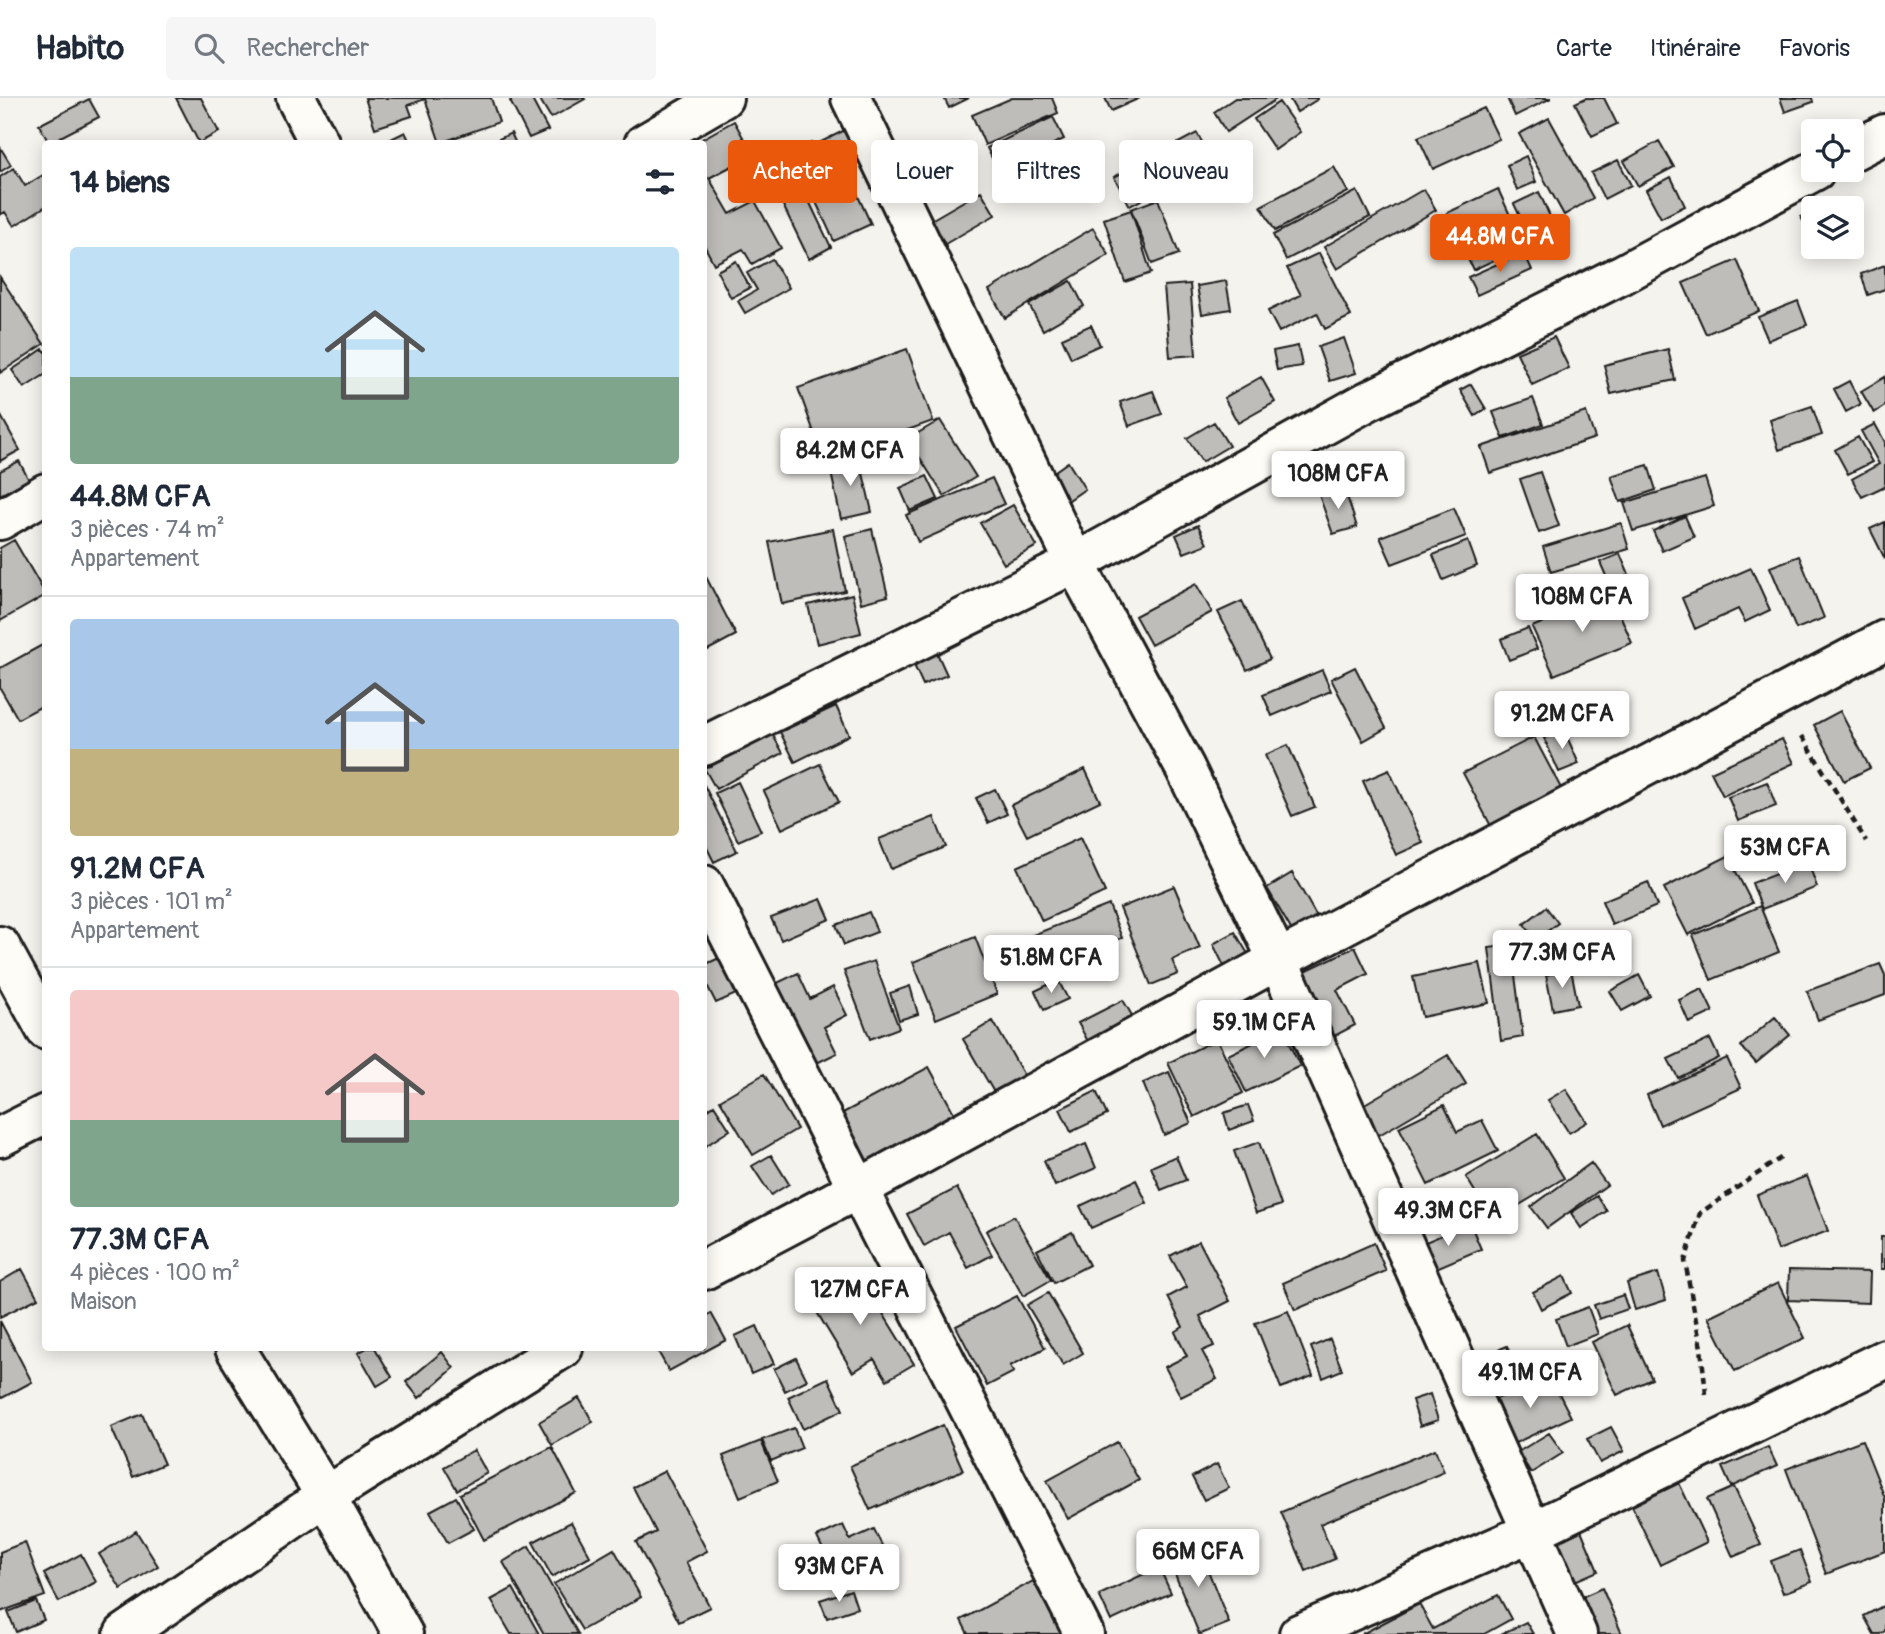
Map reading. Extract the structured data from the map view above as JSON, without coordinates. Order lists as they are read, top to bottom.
{
  "page": {
    "header": "Habito",
    "search": "Rechercher",
    "nav": ["Carte", "Itinéraire", "Favoris"],
    "chip": [
      "Acheter",
      "Louer",
      "Filtres",
      "Nouveau"
    ],
    "heading": "14 biens",
    "price": [
      "44.8M CFA",
      "84.2M CFA",
      "108M CFA",
      "108M CFA",
      "91.2M CFA",
      "53M CFA",
      "77.3M CFA",
      "51.8M CFA",
      "59.1M CFA",
      "49.3M CFA",
      "127M CFA",
      "49.1M CFA",
      "66M CFA",
      "93M CFA"
    ],
    "list": [
      {
        "name": "44.8M CFA",
        "note": "3 pièces · 74 m² · Appartement"
      },
      {
        "name": "91.2M CFA",
        "note": "3 pièces · 101 m² · Appartement"
      },
      {
        "name": "77.3M CFA",
        "note": "4 pièces · 100 m² · Maison"
      }
    ]
  }
}
